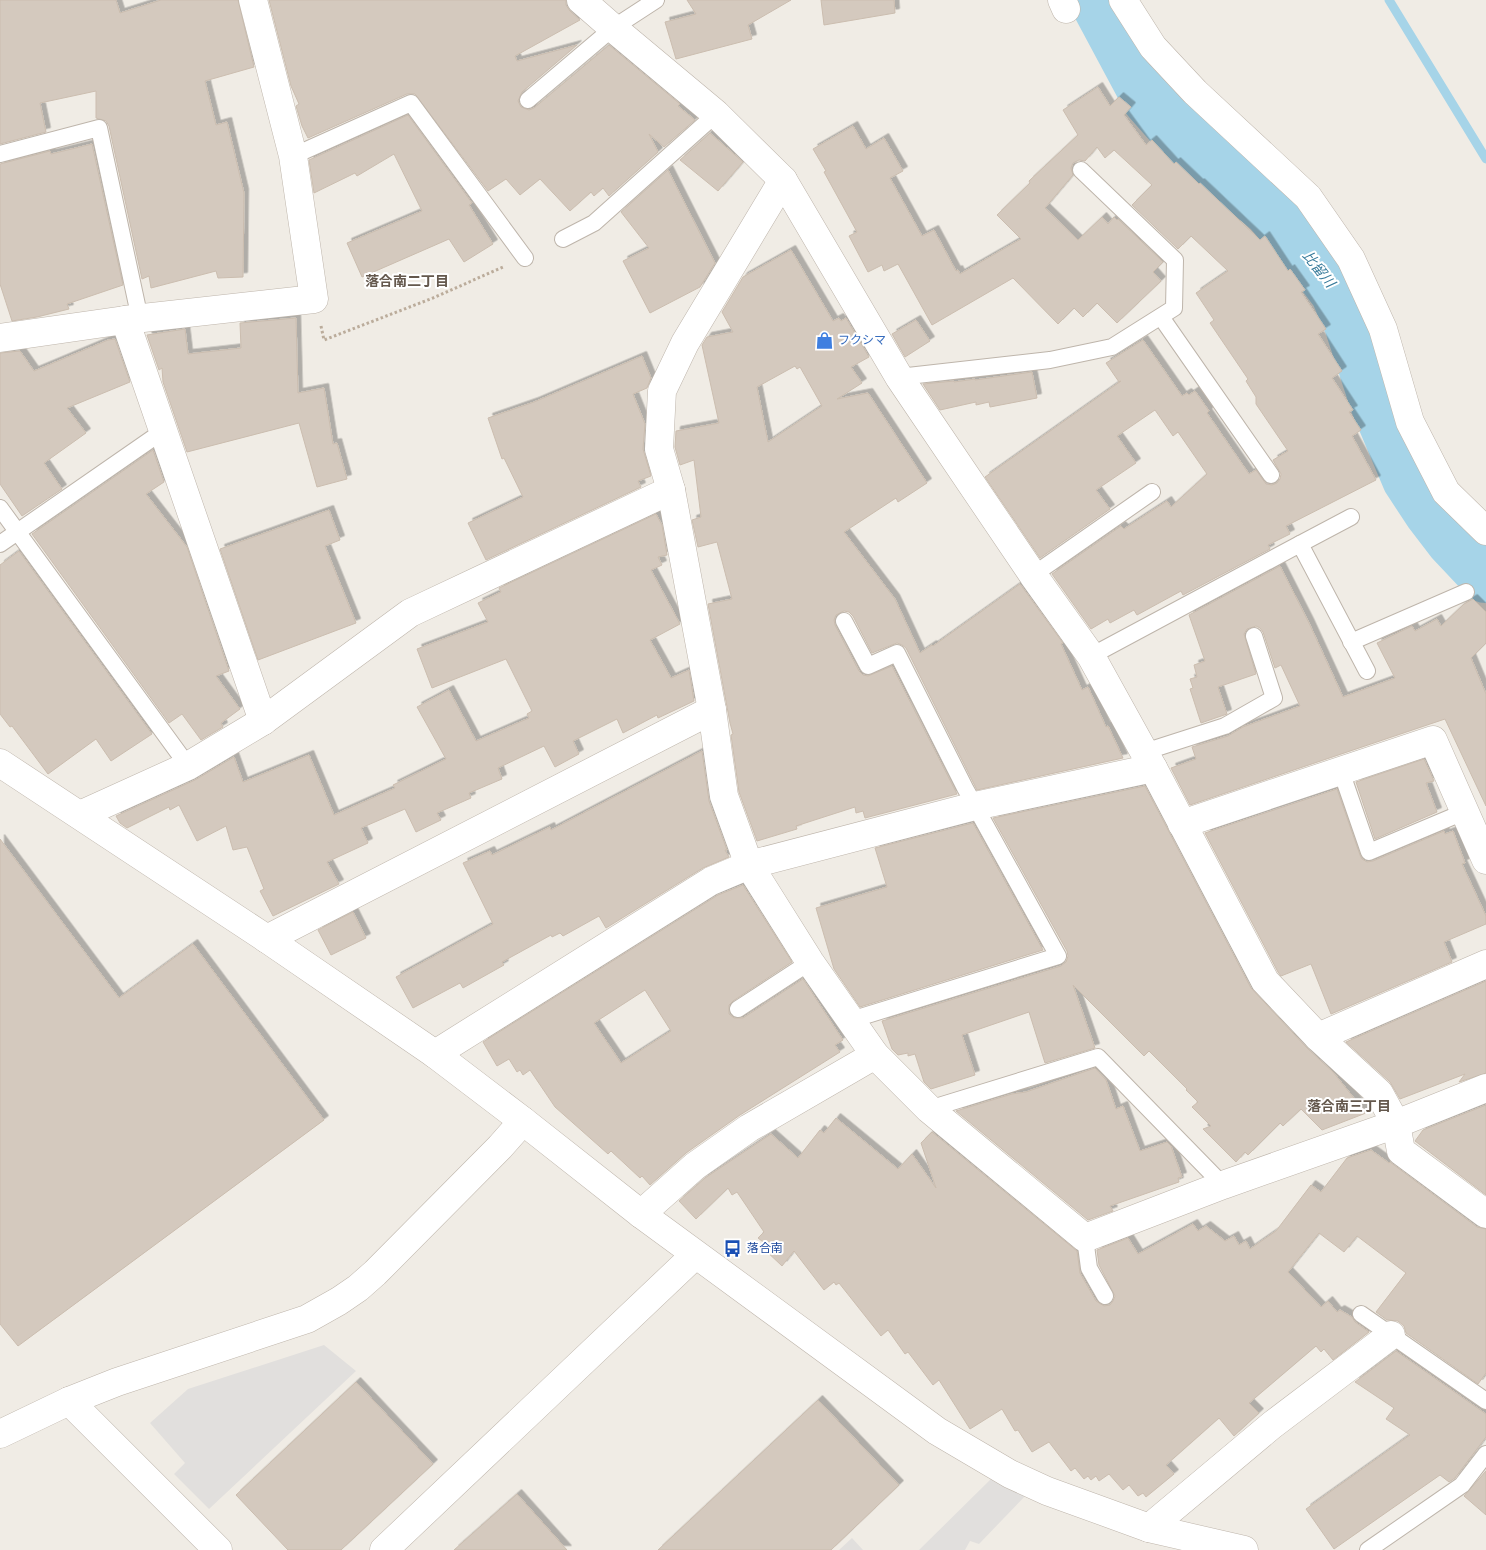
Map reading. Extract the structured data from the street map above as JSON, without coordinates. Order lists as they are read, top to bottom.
{
  "districts": ["落合南二丁目", "落合南三丁目"],
  "water": ["比留川"],
  "places": {
    "shop": ["フクシマ"],
    "bus stop": ["落合南"]
  }
}
